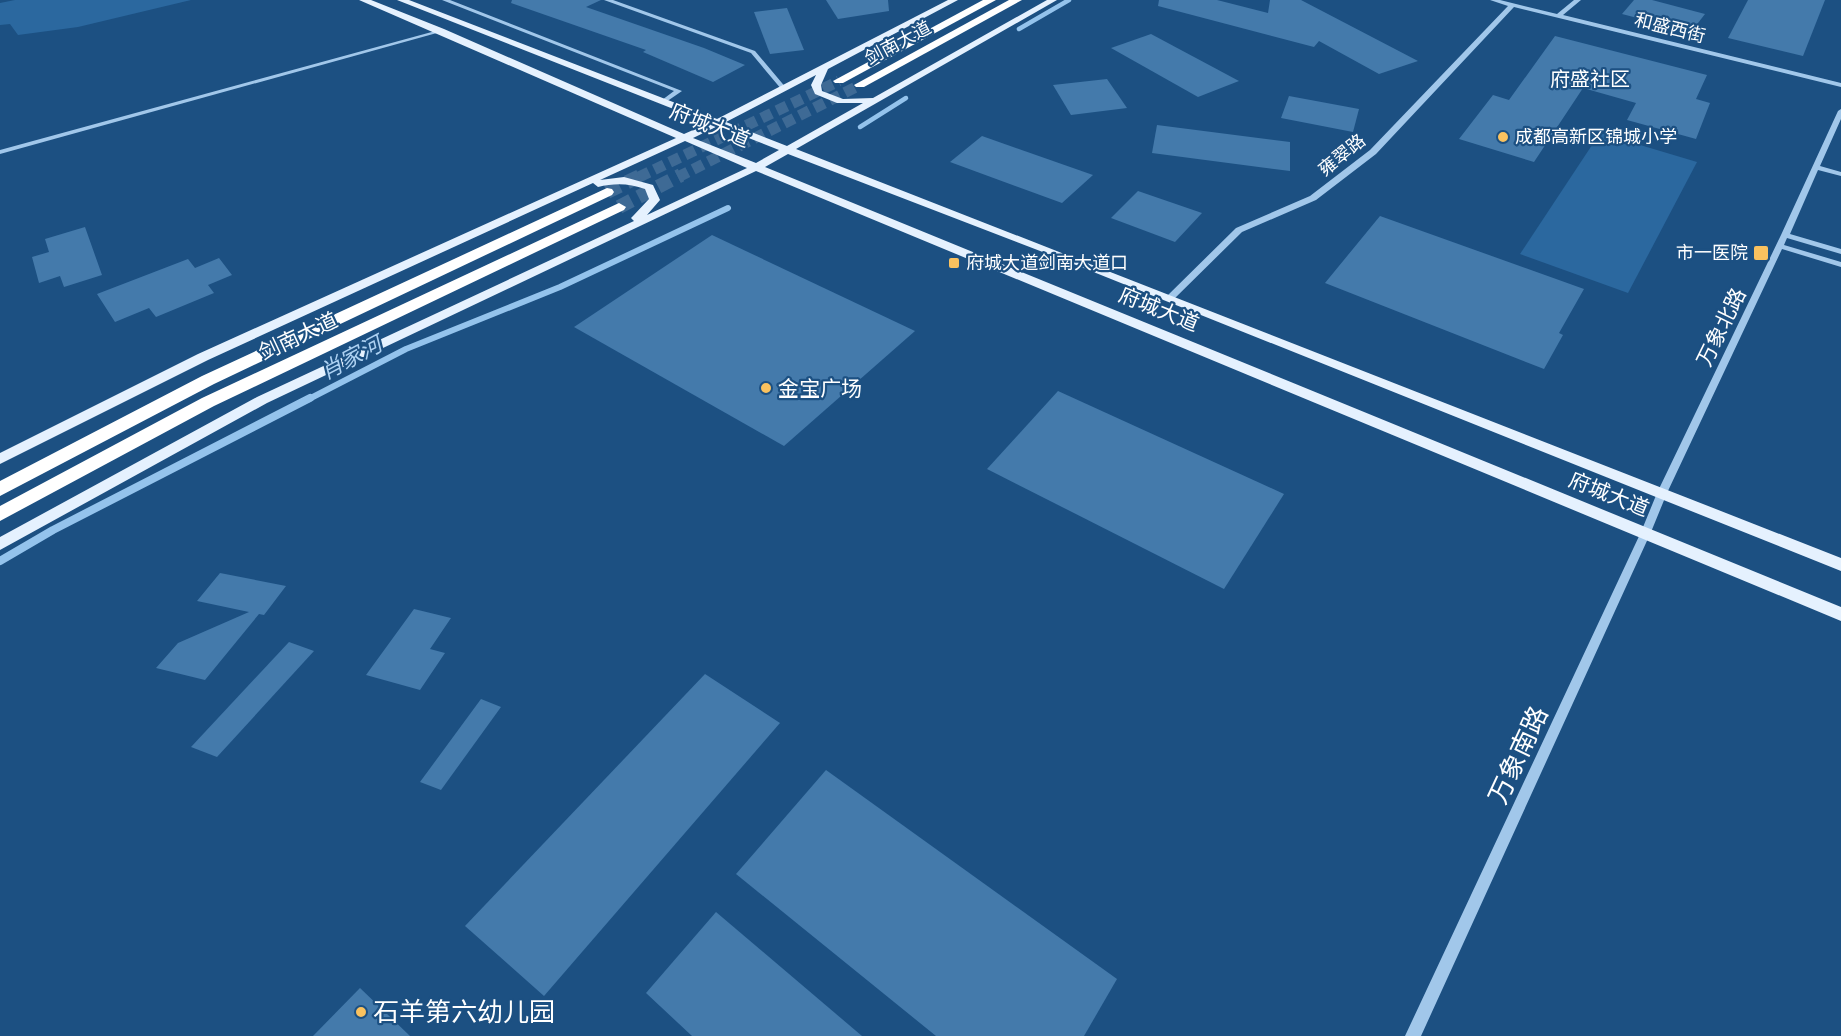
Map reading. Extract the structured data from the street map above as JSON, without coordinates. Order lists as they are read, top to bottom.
{
  "streets": {
    "highway": ["剑南大道"],
    "main road": ["府城大道"],
    "street": [
      "和盛西街",
      "雍翠路",
      "万象北路",
      "万象南路"
    ]
  },
  "crossings": [
    ["和盛西街", "雍翠路"],
    ["府城大道", "雍翠路"],
    ["府城大道", "万象北路"],
    ["府城大道", "万象南路"],
    ["万象北路", "万象南路"]
  ],
  "districts": ["府盛社区"],
  "water": ["肖家河"],
  "places": {
    "other": ["成都高新区锦城小学", "金宝广场", "石羊第六幼儿园"],
    "transit": ["市一医院", "府城大道剑南大道口"]
  }
}
